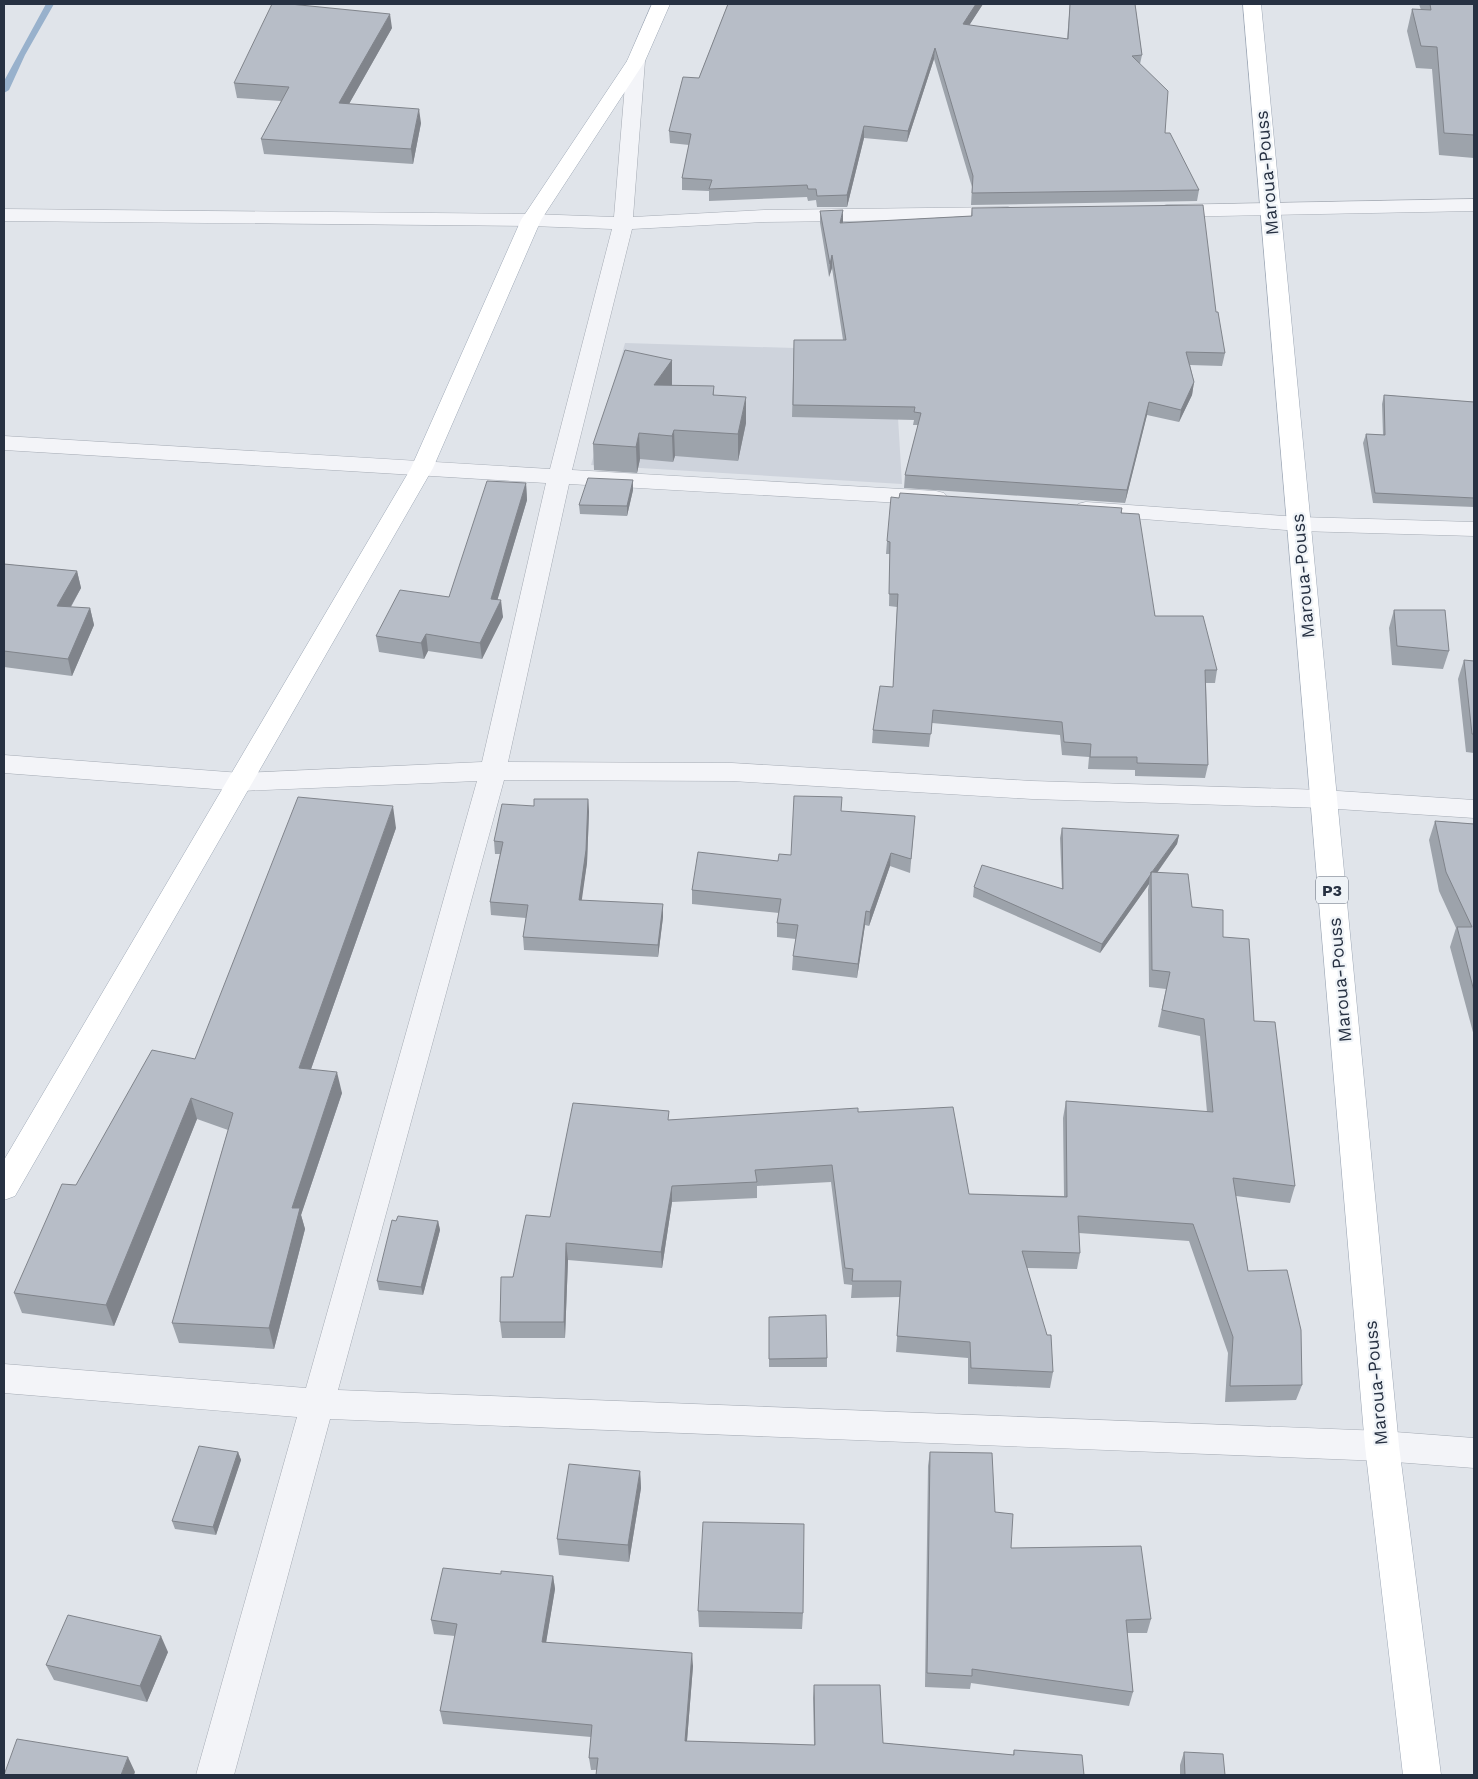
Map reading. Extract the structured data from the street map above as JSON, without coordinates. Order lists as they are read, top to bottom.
{
  "streets": {
    "main road": ["Maroua-Pouss", "P3"]
  }
}
